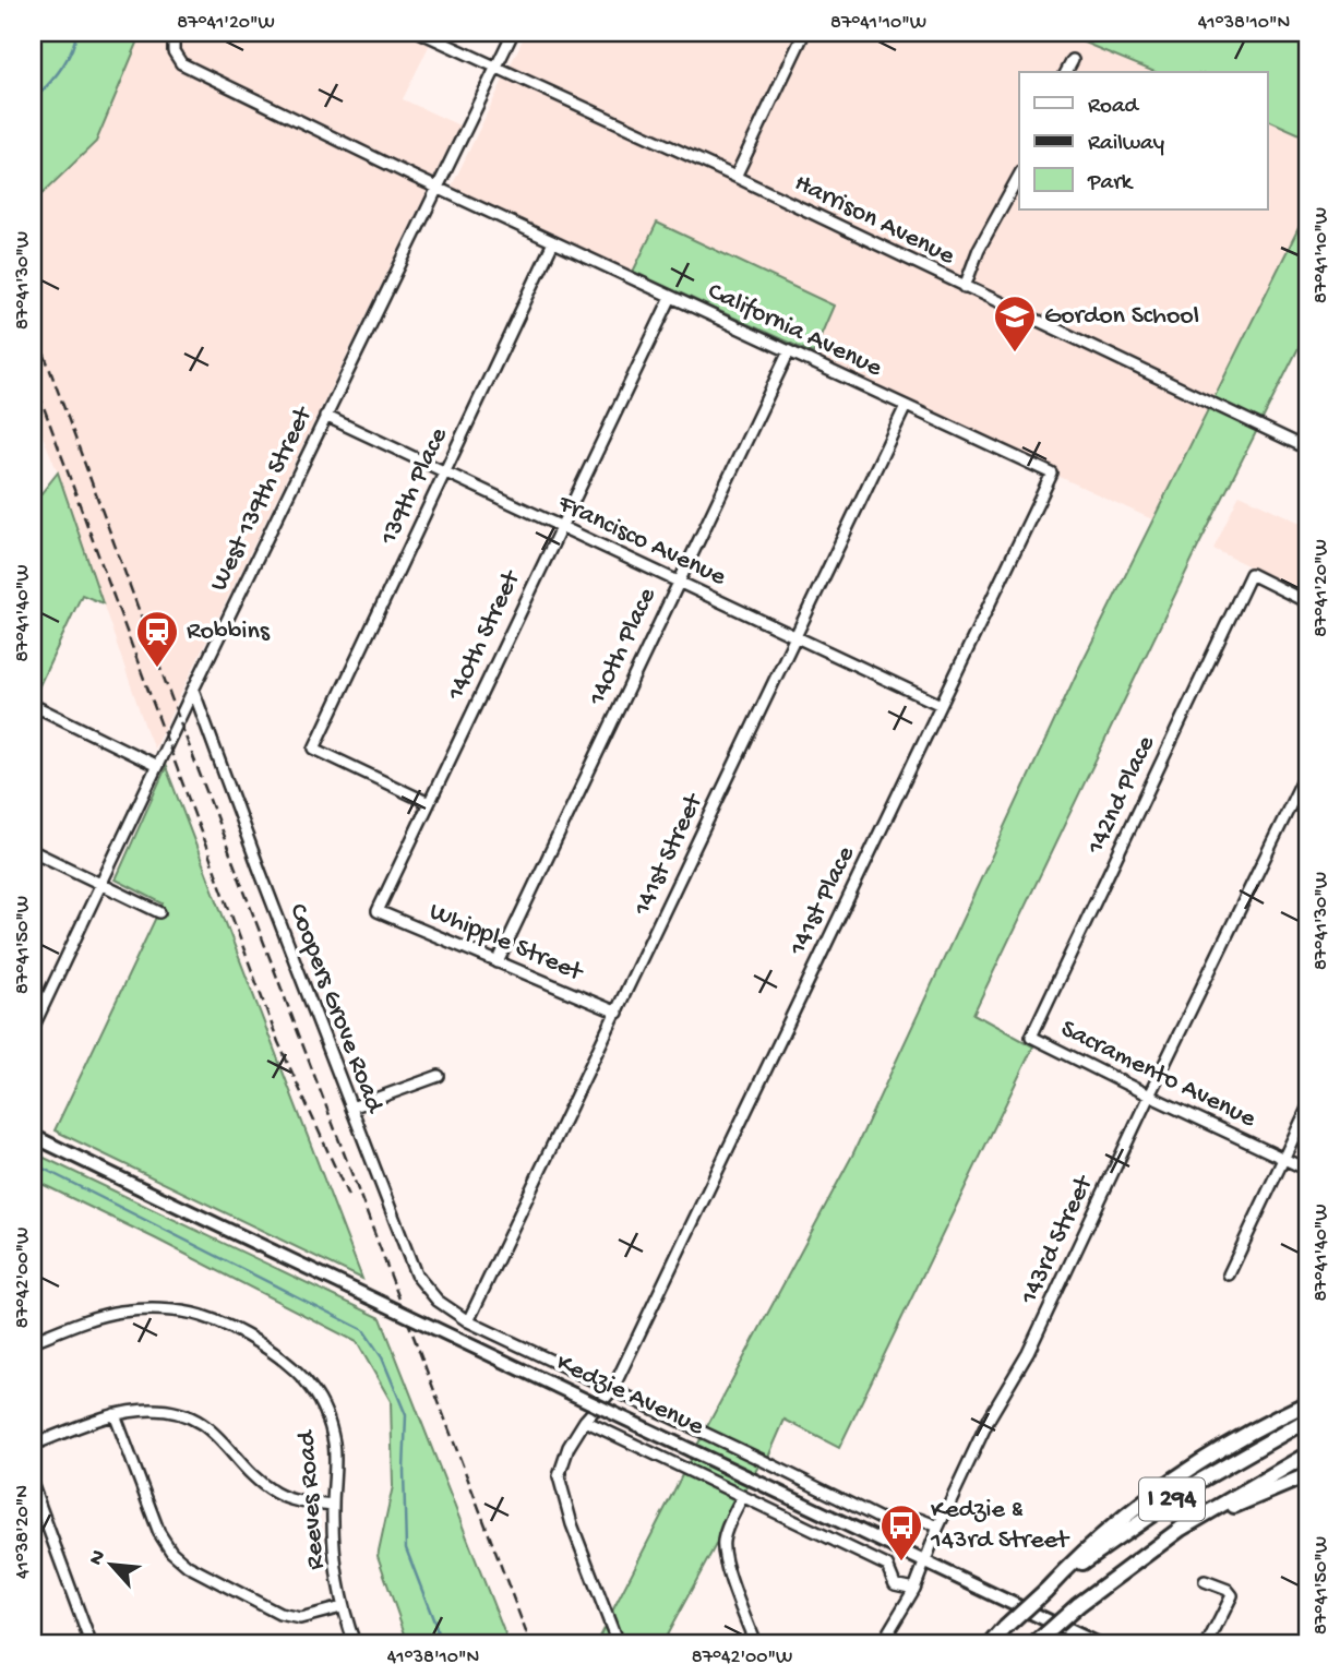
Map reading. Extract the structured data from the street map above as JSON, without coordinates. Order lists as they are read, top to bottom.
{
  "streets": {
    "highway": ["I 294"],
    "main road": ["Kedzie Avenue"],
    "street": [
      "Harrison Avenue",
      "California Avenue",
      "139th Place",
      "West 139th Street",
      "Francisco Avenue",
      "140th Street",
      "140th Place",
      "142nd Place",
      "141st Street",
      "141st Place",
      "Whipple Street",
      "Coopers Grove Road",
      "Sacramento Avenue",
      "143rd Street",
      "Reeves Road"
    ]
  },
  "crossings": [
    ["Harrison Avenue", "West 139th Street"],
    ["California Avenue", "139th Place"],
    ["California Avenue", "West 139th Street"],
    ["California Avenue", "140th Street"],
    ["California Avenue", "140th Place"],
    ["California Avenue", "141st Street"],
    ["California Avenue", "141st Place"],
    ["139th Place", "Francisco Avenue"],
    ["139th Place", "140th Street"],
    ["West 139th Street", "Francisco Avenue"],
    ["West 139th Street", "Coopers Grove Road"],
    ["Francisco Avenue", "140th Street"],
    ["Francisco Avenue", "140th Place"],
    ["Francisco Avenue", "141st Street"],
    ["Francisco Avenue", "141st Place"],
    ["140th Street", "Whipple Street"],
    ["140th Place", "Whipple Street"],
    ["142nd Place", "Sacramento Avenue"],
    ["141st Street", "Whipple Street"],
    ["141st Street", "Coopers Grove Road"],
    ["141st Place", "Coopers Grove Road"],
    ["Coopers Grove Road", "143rd Street"],
    ["Sacramento Avenue", "143rd Street"],
    ["143rd Street", "Kedzie Avenue"]
  ],
  "places": {
    "school or university": ["Gordon School"],
    "station": ["Robbins"],
    "bus stop": ["Kedzie & 143rd Street"]
  },
  "legend": ["Road", "Railway", "Park"],
  "north": "top left",
  "coordinates": [
    "87°41'20\"W",
    "87°41'10\"W",
    "41°38'10\"N",
    "87°41'30\"W",
    "87°41'40\"W",
    "87°41'50\"W",
    "87°42'00\"W",
    "41°38'20\"N"
  ]
}
